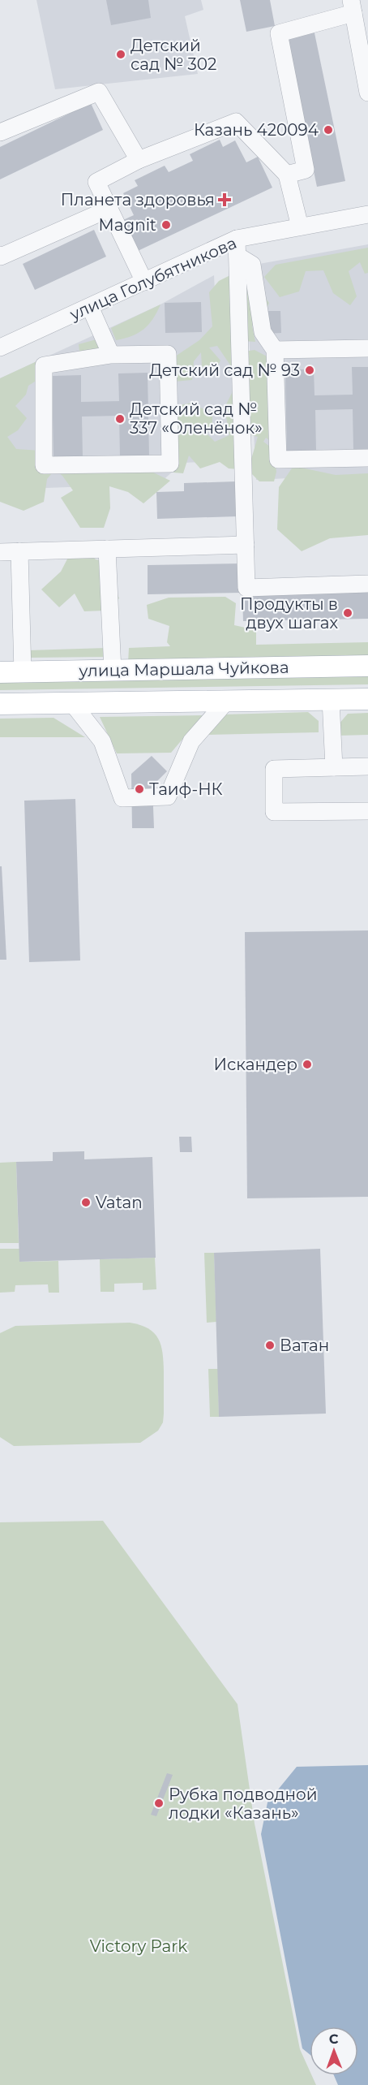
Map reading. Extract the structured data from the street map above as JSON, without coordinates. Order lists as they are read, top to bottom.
{
  "streets": {
    "main road": ["улица Маршала Чуйкова"],
    "street": ["улица Голубятникова"]
  },
  "parks": ["Victory Park"],
  "places": {
    "other": [
      "Детский сад № 302",
      "Казань 420094",
      "Magnit",
      "Детский сад № 93",
      "Детский сад № 337 «Оленёнок»",
      "Продукты в двух шагах",
      "Таиф-НК",
      "Искандер",
      "Vatan",
      "Ватан",
      "Рубка подводной лодки «Казань»"
    ],
    "health": ["Планета здоровья"]
  },
  "north": "top"
}
